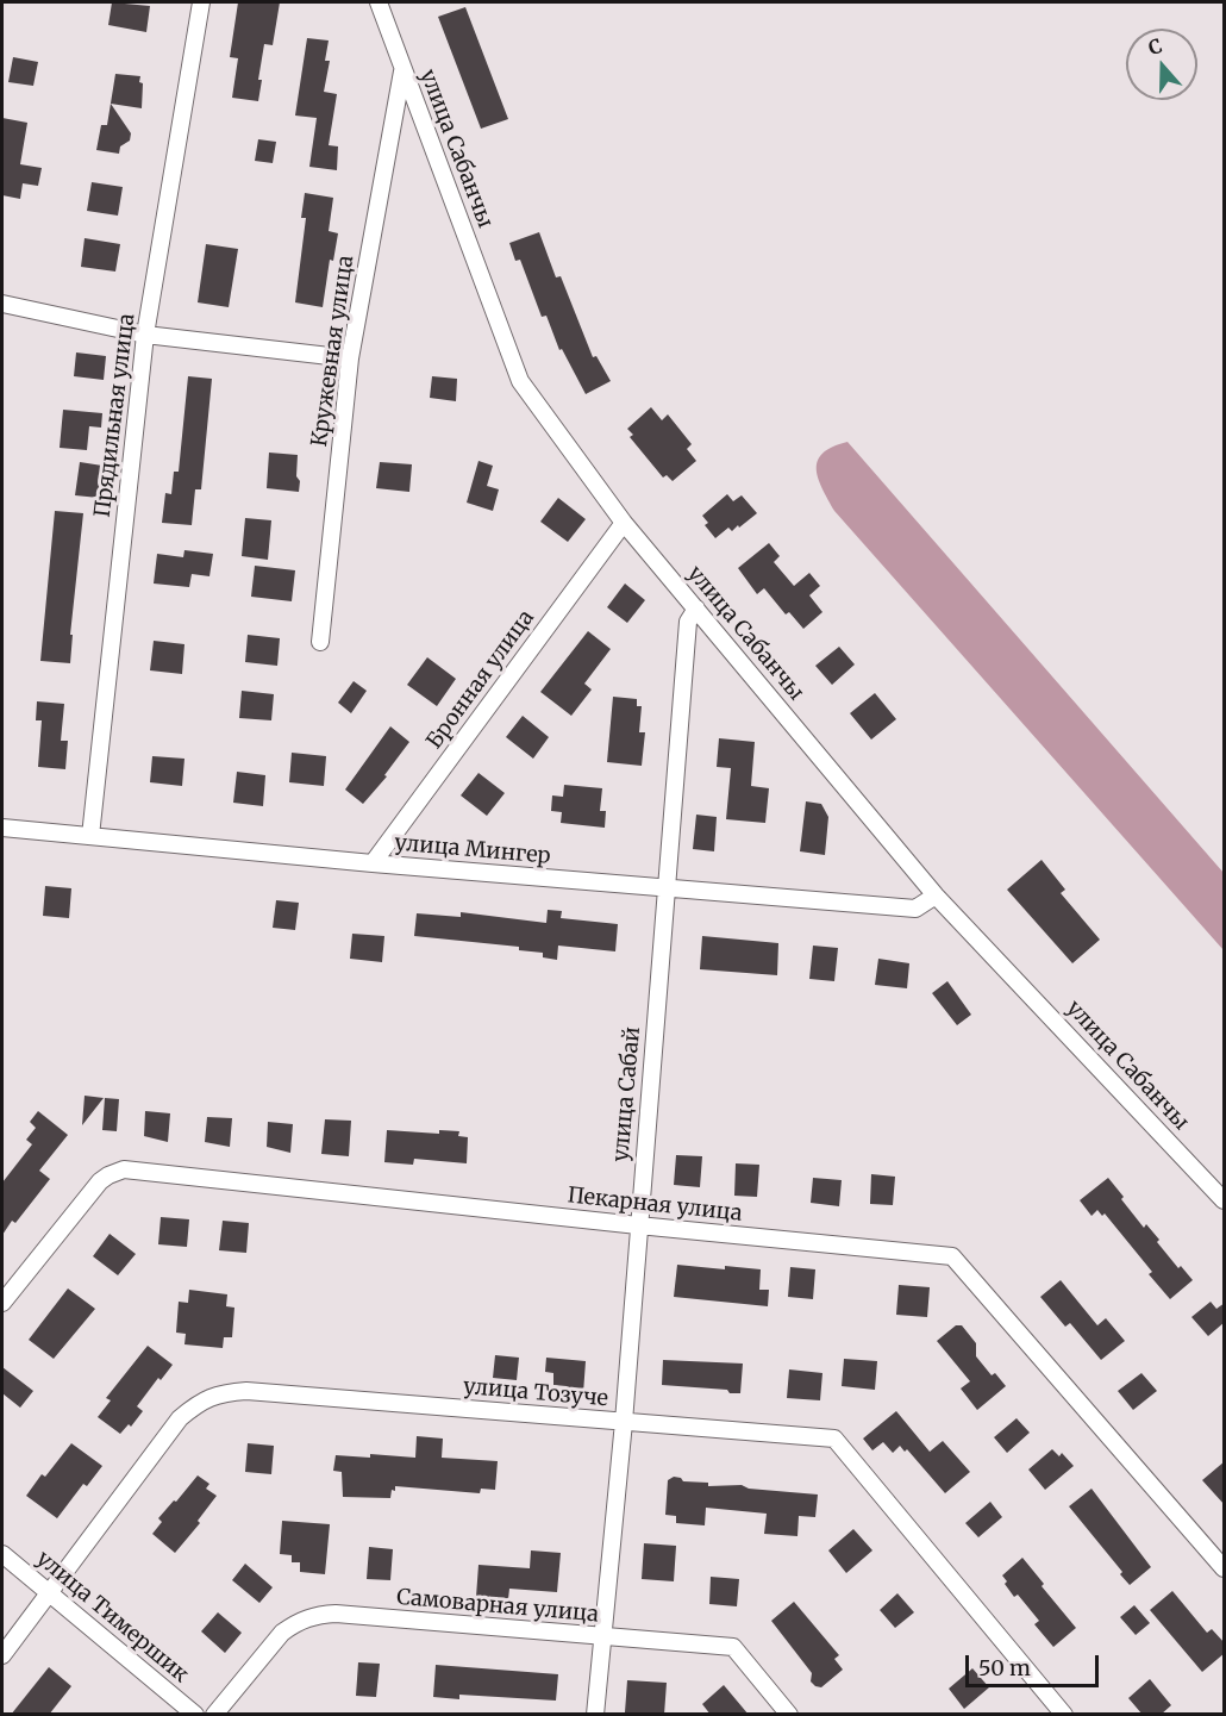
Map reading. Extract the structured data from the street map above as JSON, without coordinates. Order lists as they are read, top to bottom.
{
  "streets": {
    "street": [
      "улица Сабанчы",
      "Кружевная улица",
      "Прядильная улица",
      "Бронная улица",
      "улица Мингер",
      "улица Сабай",
      "Пекарная улица",
      "улица Тозуче",
      "Самоварная улица",
      "улица Тимершик"
    ]
  },
  "crossings": [
    ["улица Сабанчы", "Кружевная улица"],
    ["улица Сабанчы", "Бронная улица"],
    ["улица Сабанчы", "улица Мингер"],
    ["улица Сабанчы", "улица Сабай"],
    ["Прядильная улица", "улица Мингер"],
    ["Бронная улица", "улица Мингер"],
    ["улица Мингер", "улица Сабай"],
    ["улица Сабай", "Пекарная улица"],
    ["улица Сабай", "улица Тозуче"],
    ["улица Сабай", "Самоварная улица"],
    ["улица Тозуче", "улица Тимершик"]
  ],
  "scale_bar": "50 m",
  "north": "top"
}
